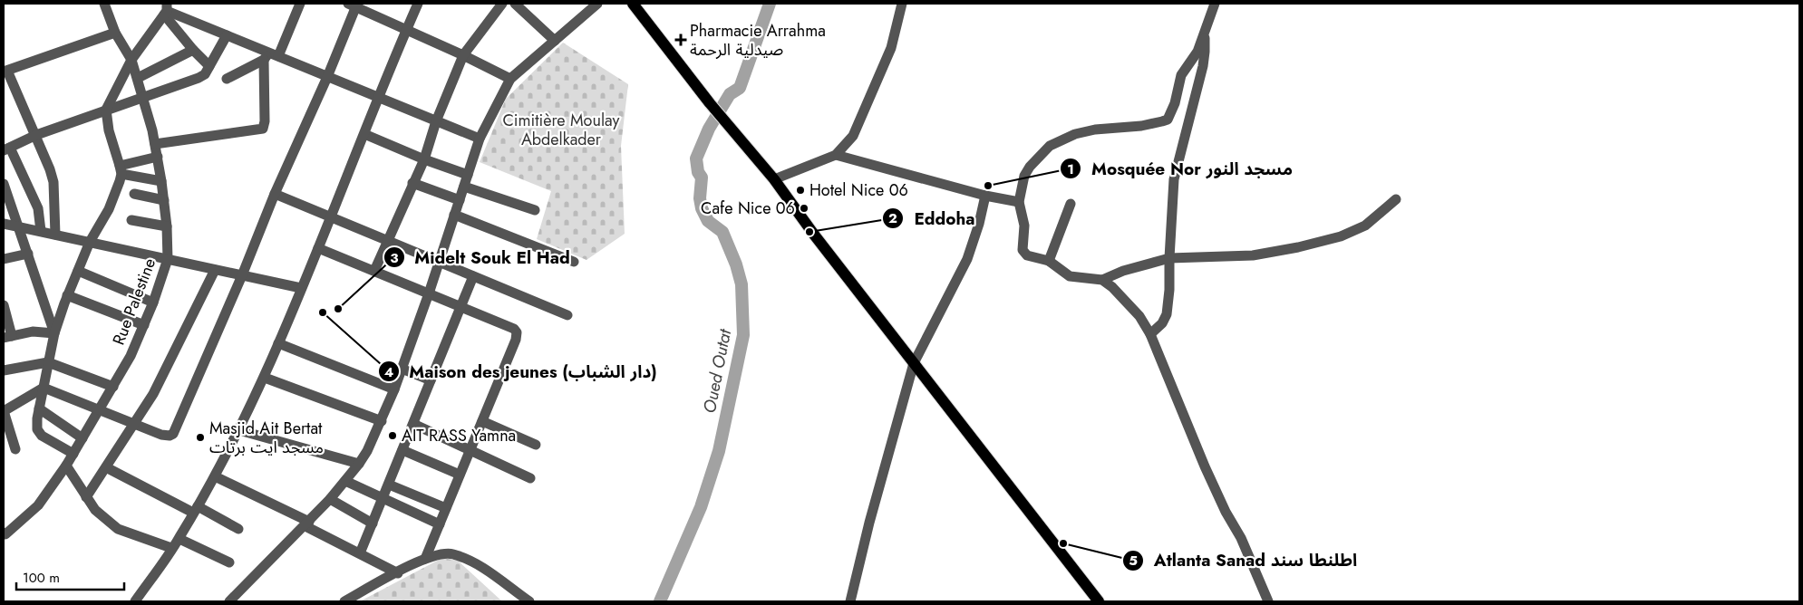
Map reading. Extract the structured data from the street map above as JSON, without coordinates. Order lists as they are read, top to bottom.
{
  "streets": {
    "street": ["Rue Palestine"]
  },
  "water": ["Oued Outat"],
  "parks": ["Cimitière Moulay Abdelkader"],
  "places": {
    "health": ["Pharmacie Arrahma صيدلية الرحمة"],
    "other": [
      "Mosquée Nor مسجد النور",
      "Hotel Nice 06",
      "Cafe Nice 06",
      "Eddoha",
      "Midelt Souk El Had",
      "Maison des jeunes (دار الشباب)",
      "AIT RASS Yamna",
      "Masjid Ait Bertat مسجد ايت برتات",
      "Atlanta Sanad اطلنطا سند"
    ]
  },
  "scale_bar": "100 m"
}
